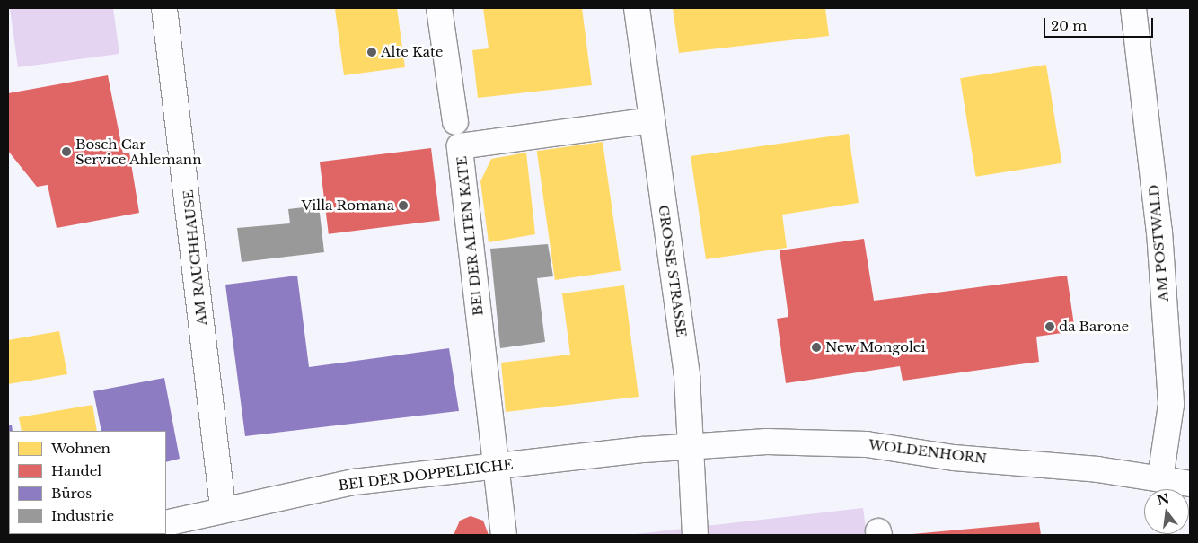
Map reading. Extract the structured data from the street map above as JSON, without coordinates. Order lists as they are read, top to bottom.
{
  "streets": {
    "street": [
      "BEI DER ALTEN KATE",
      "AM POSTWALD",
      "AM RAUCHHAUSE",
      "GROSSE STRASSE",
      "WOLDENHORN",
      "BEI DER DOPPELEICHE"
    ]
  },
  "crossings": [
    ["BEI DER ALTEN KATE", "GROSSE STRASSE"],
    ["BEI DER ALTEN KATE", "BEI DER DOPPELEICHE"],
    ["AM POSTWALD", "WOLDENHORN"],
    ["AM RAUCHHAUSE", "BEI DER DOPPELEICHE"],
    ["GROSSE STRASSE", "WOLDENHORN"],
    ["GROSSE STRASSE", "BEI DER DOPPELEICHE"],
    ["WOLDENHORN", "BEI DER DOPPELEICHE"]
  ],
  "places": [
    "Alte Kate",
    "Bosch Car Service Ahlemann",
    "Villa Romana",
    "da Barone",
    "New Mongolei"
  ],
  "legend": [
    "Wohnen",
    "Handel",
    "Büros",
    "Industrie"
  ],
  "scale_bar": "20 m",
  "north": "top"
}
